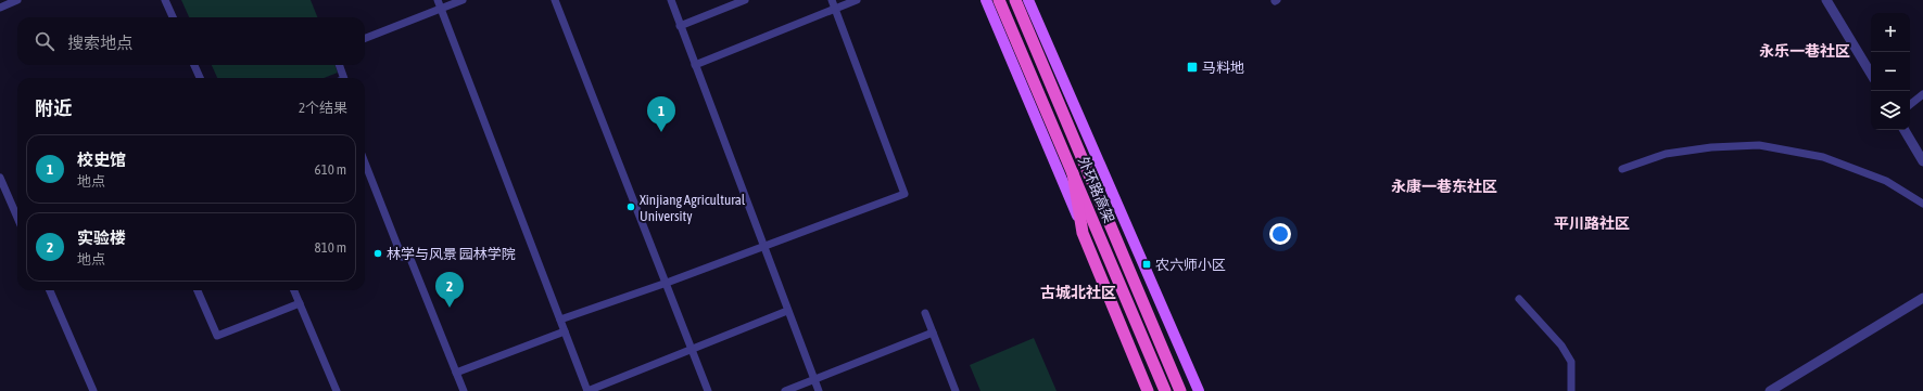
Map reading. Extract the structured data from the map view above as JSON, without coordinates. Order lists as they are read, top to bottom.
{
  "streets": {
    "highway": ["外环路高架"]
  },
  "districts": [
    "永乐一巷社区",
    "永康一巷东社区",
    "平川路社区",
    "古城北社区"
  ],
  "places": {
    "transit": ["马料地", "农六师小区"],
    "other": ["Xinjiang Agricultural University", "林学与风景 园林学院"]
  },
  "page": {
    "map_buttons": ["+", "−"],
    "search": "搜索地点",
    "heading": ["附近", "2个结果"],
    "pins": ["1", "2"],
    "list": [
      {
        "mark": "1",
        "name": "校史馆",
        "note": "地点",
        "value": "610 m"
      },
      {
        "mark": "2",
        "name": "实验楼",
        "note": "地点",
        "value": "810 m"
      }
    ]
  }
}
